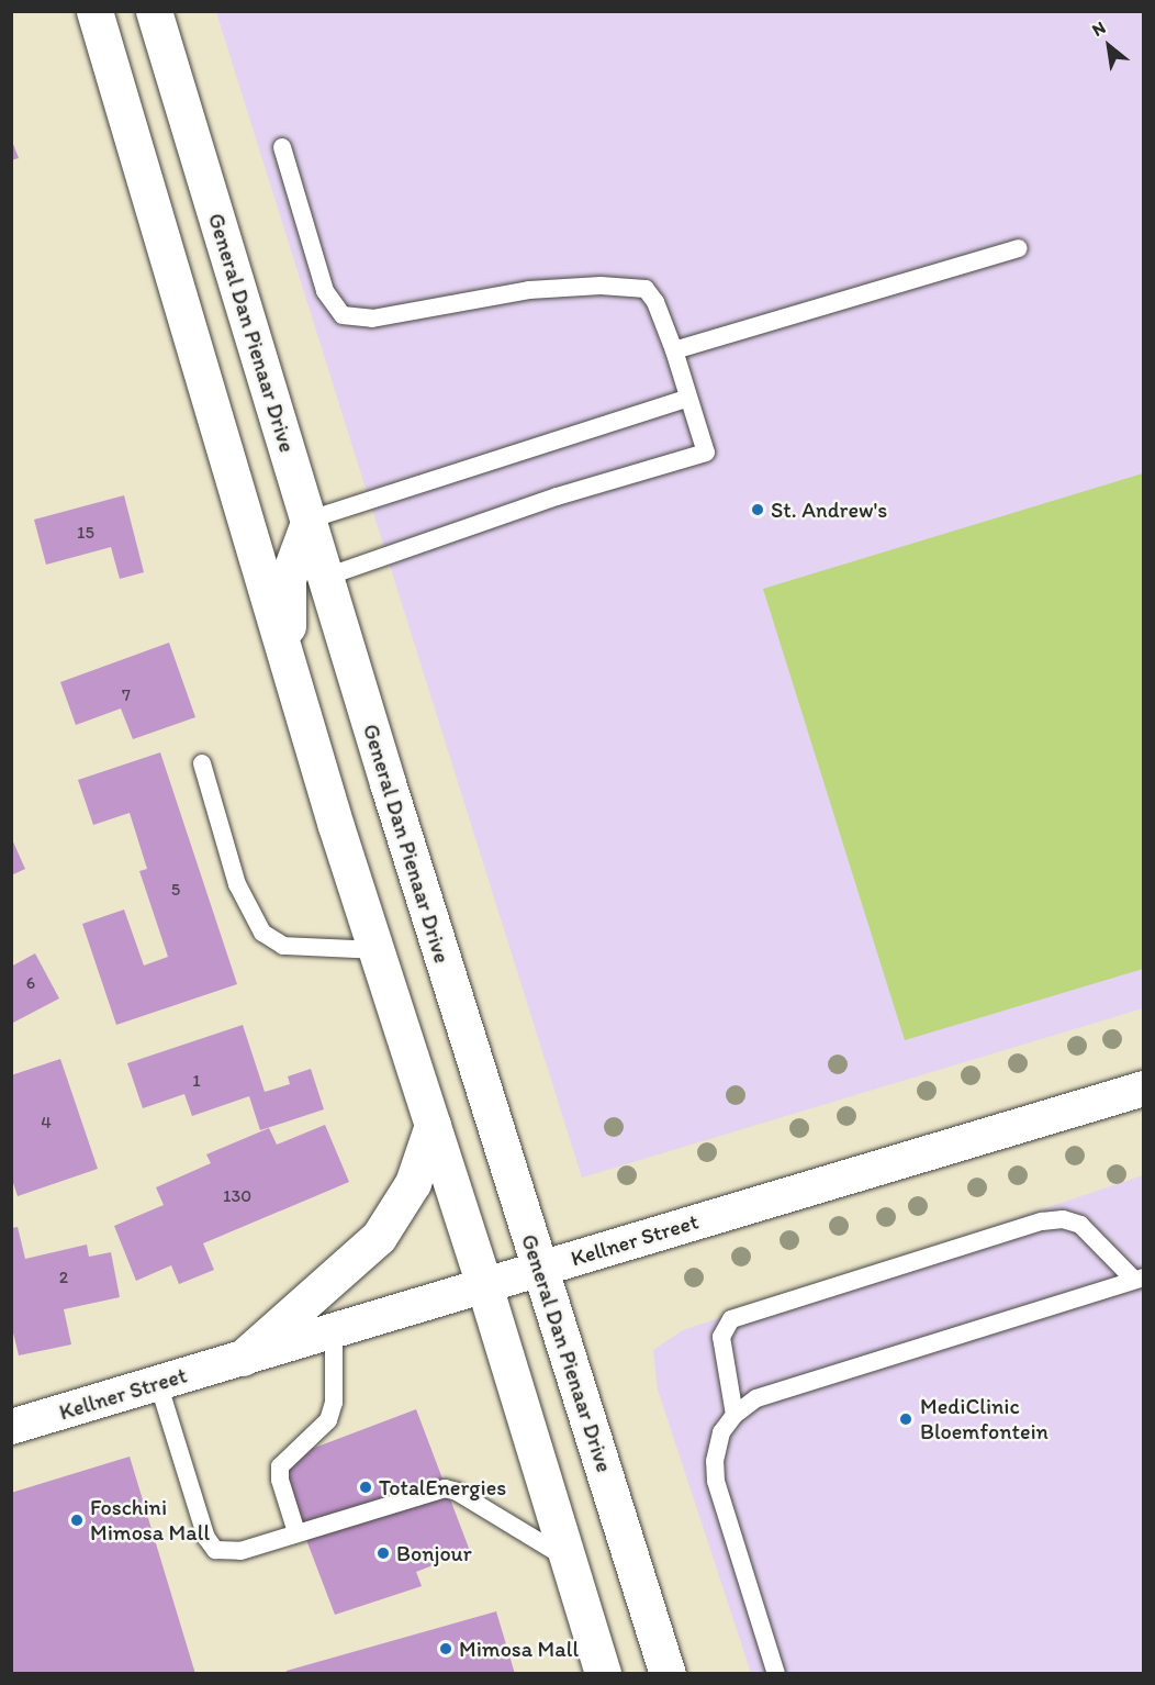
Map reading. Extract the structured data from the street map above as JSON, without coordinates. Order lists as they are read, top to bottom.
{
  "streets": {
    "street": ["General Dan Pienaar Drive", "Kellner Street"]
  },
  "crossings": [
    ["General Dan Pienaar Drive", "Kellner Street"]
  ],
  "places": [
    "St. Andrew's",
    "MediClinic Bloemfontein",
    "TotalEnergies",
    "Foschini Mimosa Mall",
    "Bonjour",
    "Mimosa Mall"
  ],
  "house_numbers": [
    "15",
    "7",
    "5",
    "6",
    "1",
    "4",
    "130",
    "2"
  ],
  "north": "top left"
}
